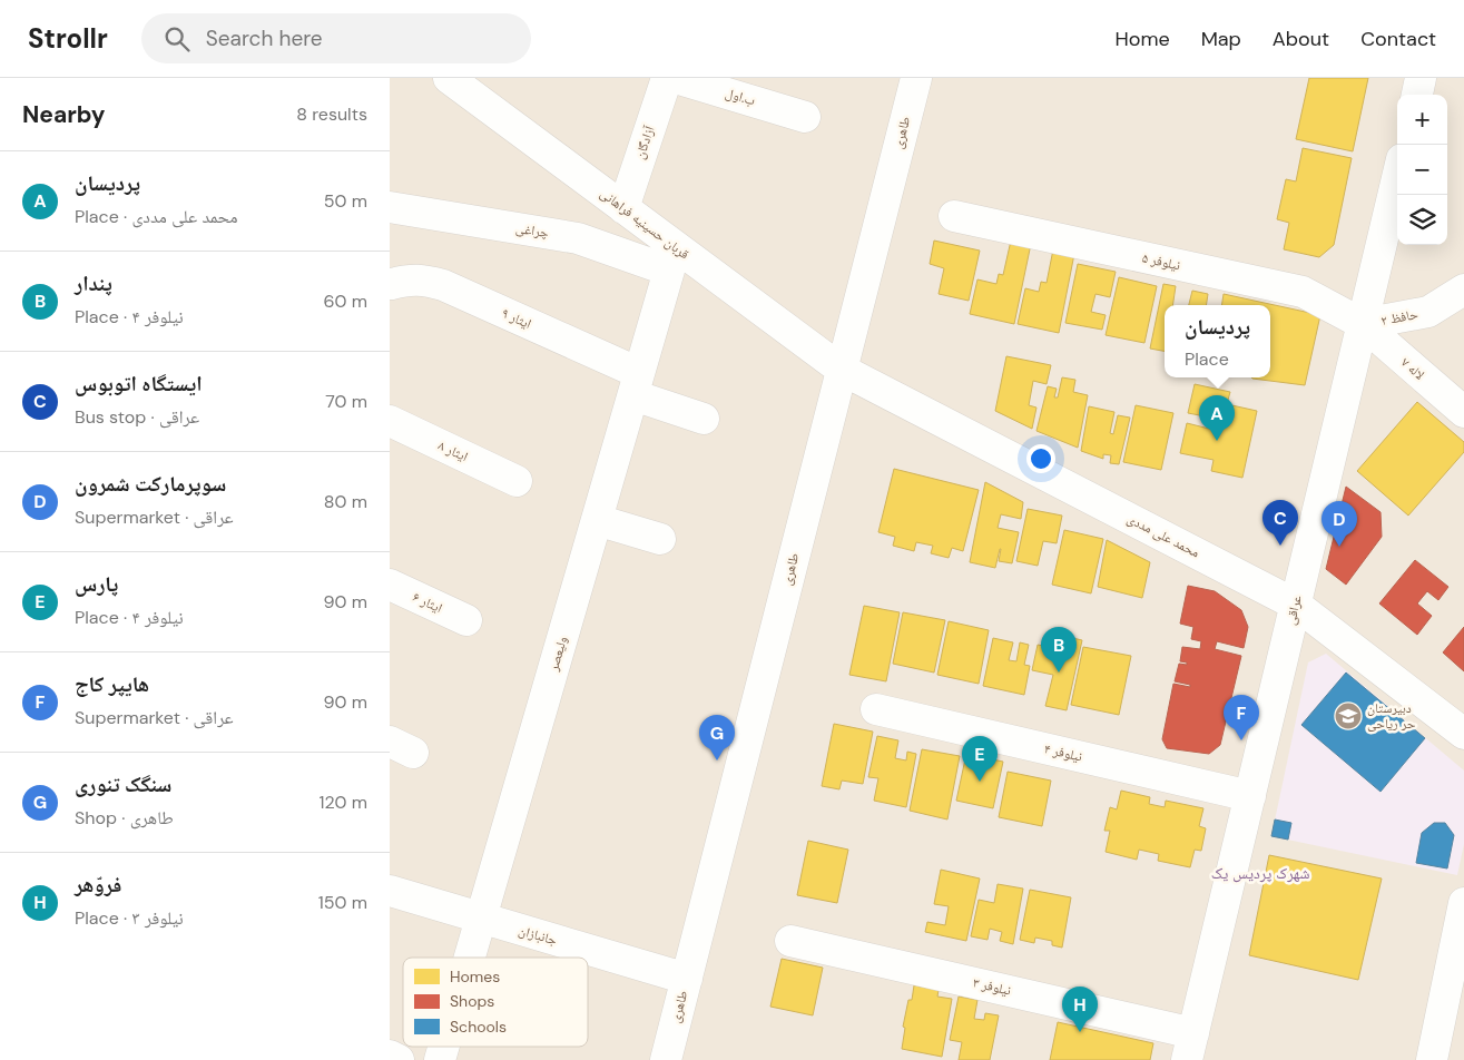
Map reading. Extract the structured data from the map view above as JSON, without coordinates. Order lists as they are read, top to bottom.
{
  "streets": {
    "street": [
      "ب.اول",
      "طاهری",
      "آزادگان",
      "قربان حسینیه فراهانی",
      "چراغی",
      "نیلوفر ۵",
      "حافظ ۲",
      "ایثار ۹",
      "لاله ۷",
      "ایثار ۸",
      "محمد علی مددی",
      "ایثار ۶",
      "عراقی",
      "ولیعصر",
      "نیلوفر ۴",
      "جانبازان",
      "نیلوفر ۳"
    ]
  },
  "crossings": [
    ["طاهری", "قربان حسینیه فراهانی"],
    ["طاهری", "محمد علی مددی"],
    ["طاهری", "جانبازان"],
    ["آزادگان", "قربان حسینیه فراهانی"],
    ["قربان حسینیه فراهانی", "چراغی"],
    ["قربان حسینیه فراهانی", "محمد علی مددی"],
    ["قربان حسینیه فراهانی", "ولیعصر"],
    ["چراغی", "ولیعصر"],
    ["نیلوفر ۵", "حافظ ۲"],
    ["نیلوفر ۵", "لاله ۷"],
    ["نیلوفر ۵", "عراقی"],
    ["حافظ ۲", "لاله ۷"],
    ["حافظ ۲", "عراقی"],
    ["ایثار ۹", "ولیعصر"],
    ["لاله ۷", "عراقی"],
    ["محمد علی مددی", "عراقی"],
    ["عراقی", "نیلوفر ۴"],
    ["عراقی", "نیلوفر ۳"],
    ["ولیعصر", "جانبازان"]
  ],
  "districts": ["شهرک پردیس یک"],
  "places": {
    "school or university": ["دبیرستان حر ریاحی"]
  },
  "legend": ["Homes", "Shops", "Schools"],
  "page": {
    "header": "Strollr",
    "search": "Search here",
    "nav": [
      "Home",
      "Map",
      "About",
      "Contact"
    ],
    "heading": ["Nearby", "8 results"],
    "map_buttons": ["+", "−"],
    "list": [
      {
        "mark": "A",
        "name": "پردیسان",
        "note": "Place · محمد علی مددی",
        "value": "50 m"
      },
      {
        "mark": "B",
        "name": "پندار",
        "note": "Place · نیلوفر ۴",
        "value": "60 m"
      },
      {
        "mark": "C",
        "name": "ایستگاه اتوبوس",
        "note": "Bus stop · عراقی",
        "value": "70 m"
      },
      {
        "mark": "D",
        "name": "سوپرمارکت شمرون",
        "note": "Supermarket · عراقی",
        "value": "80 m"
      },
      {
        "mark": "E",
        "name": "پارس",
        "note": "Place · نیلوفر ۴",
        "value": "90 m"
      },
      {
        "mark": "F",
        "name": "هایپر کاج",
        "note": "Supermarket · عراقی",
        "value": "90 m"
      },
      {
        "mark": "G",
        "name": "سنگک تنوری",
        "note": "Shop · طاهری",
        "value": "120 m"
      },
      {
        "mark": "H",
        "name": "فروّهر",
        "note": "Place · نیلوفر ۳",
        "value": "150 m"
      }
    ],
    "popup": ["پردیسان", "Place"],
    "pins": [
      "A",
      "C",
      "D",
      "B",
      "F",
      "G",
      "E",
      "H"
    ]
  }
}
